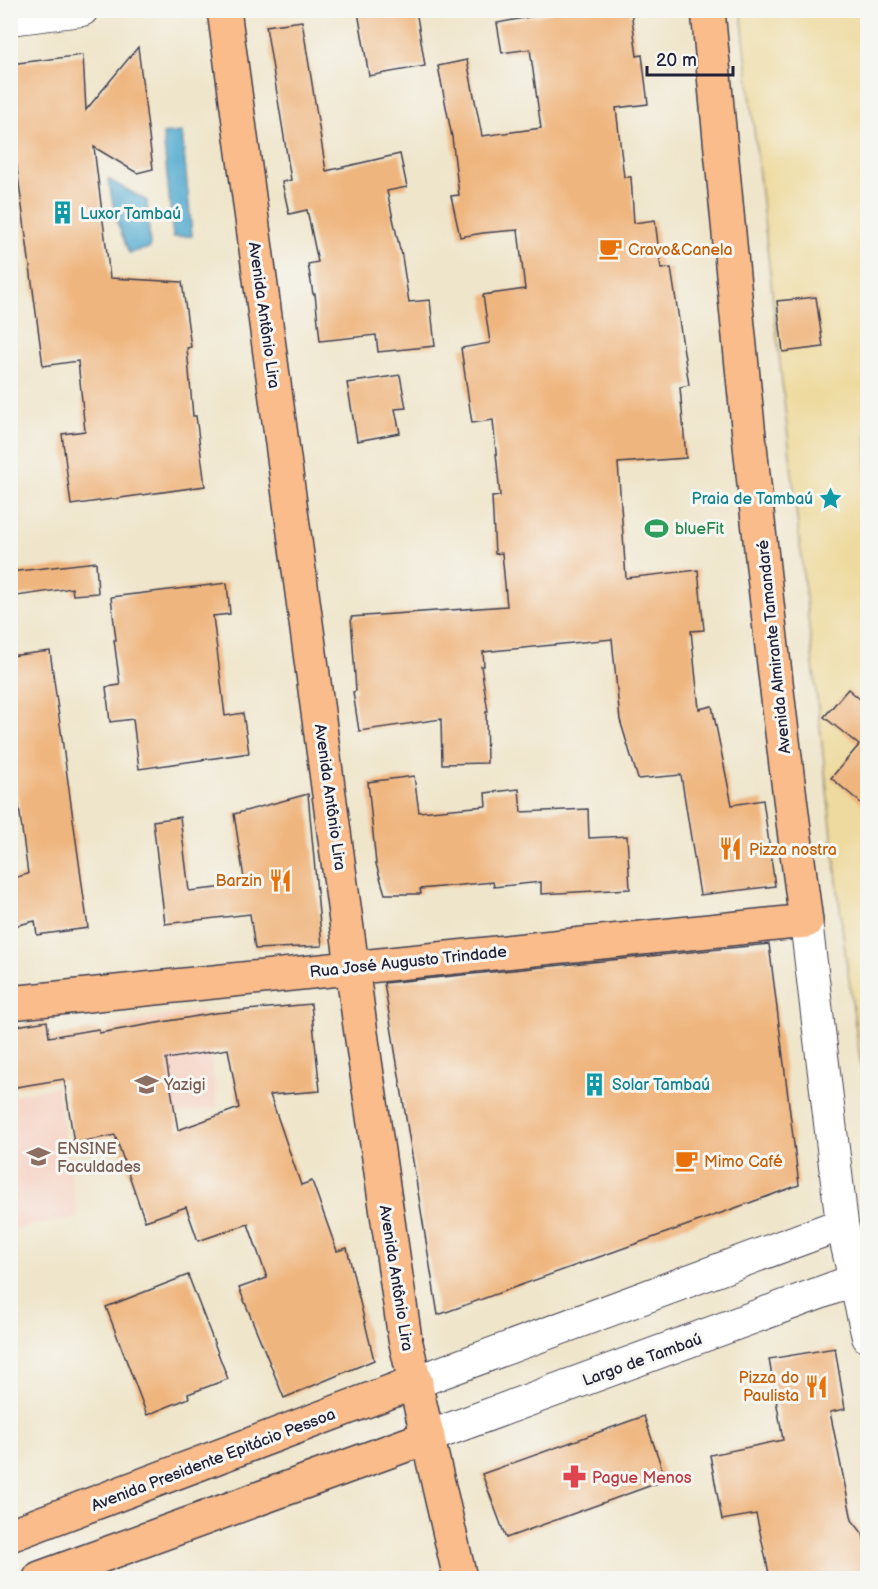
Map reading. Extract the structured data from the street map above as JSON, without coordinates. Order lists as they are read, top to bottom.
{
  "streets": {
    "main road": [
      "Avenida Antônio Lira",
      "Avenida Almirante Tamandaré",
      "Rua José Augusto Trindade",
      "Avenida Presidente Epitácio Pessoa"
    ],
    "street": ["Largo de Tambaú"]
  },
  "crossings": [
    ["Avenida Antônio Lira", "Rua José Augusto Trindade"],
    ["Avenida Antônio Lira", "Largo de Tambaú"],
    ["Avenida Antônio Lira", "Avenida Presidente Epitácio Pessoa"],
    ["Avenida Almirante Tamandaré", "Rua José Augusto Trindade"],
    ["Avenida Almirante Tamandaré", "Largo de Tambaú"]
  ],
  "places": {
    "building": ["Luxor Tambaú", "Solar Tambaú"],
    "cafe": ["Cravo&Canela", "Mimo Café"],
    "place": ["Praia de Tambaú"],
    "sports": ["blueFit"],
    "restaurant": ["Pizza nostra", "Barzin", "Pizza do Paulista"],
    "school or university": ["Yazigi", "ENSINE Faculdades"],
    "pharmacy": ["Pague Menos"]
  },
  "scale_bar": "20 m"
}
